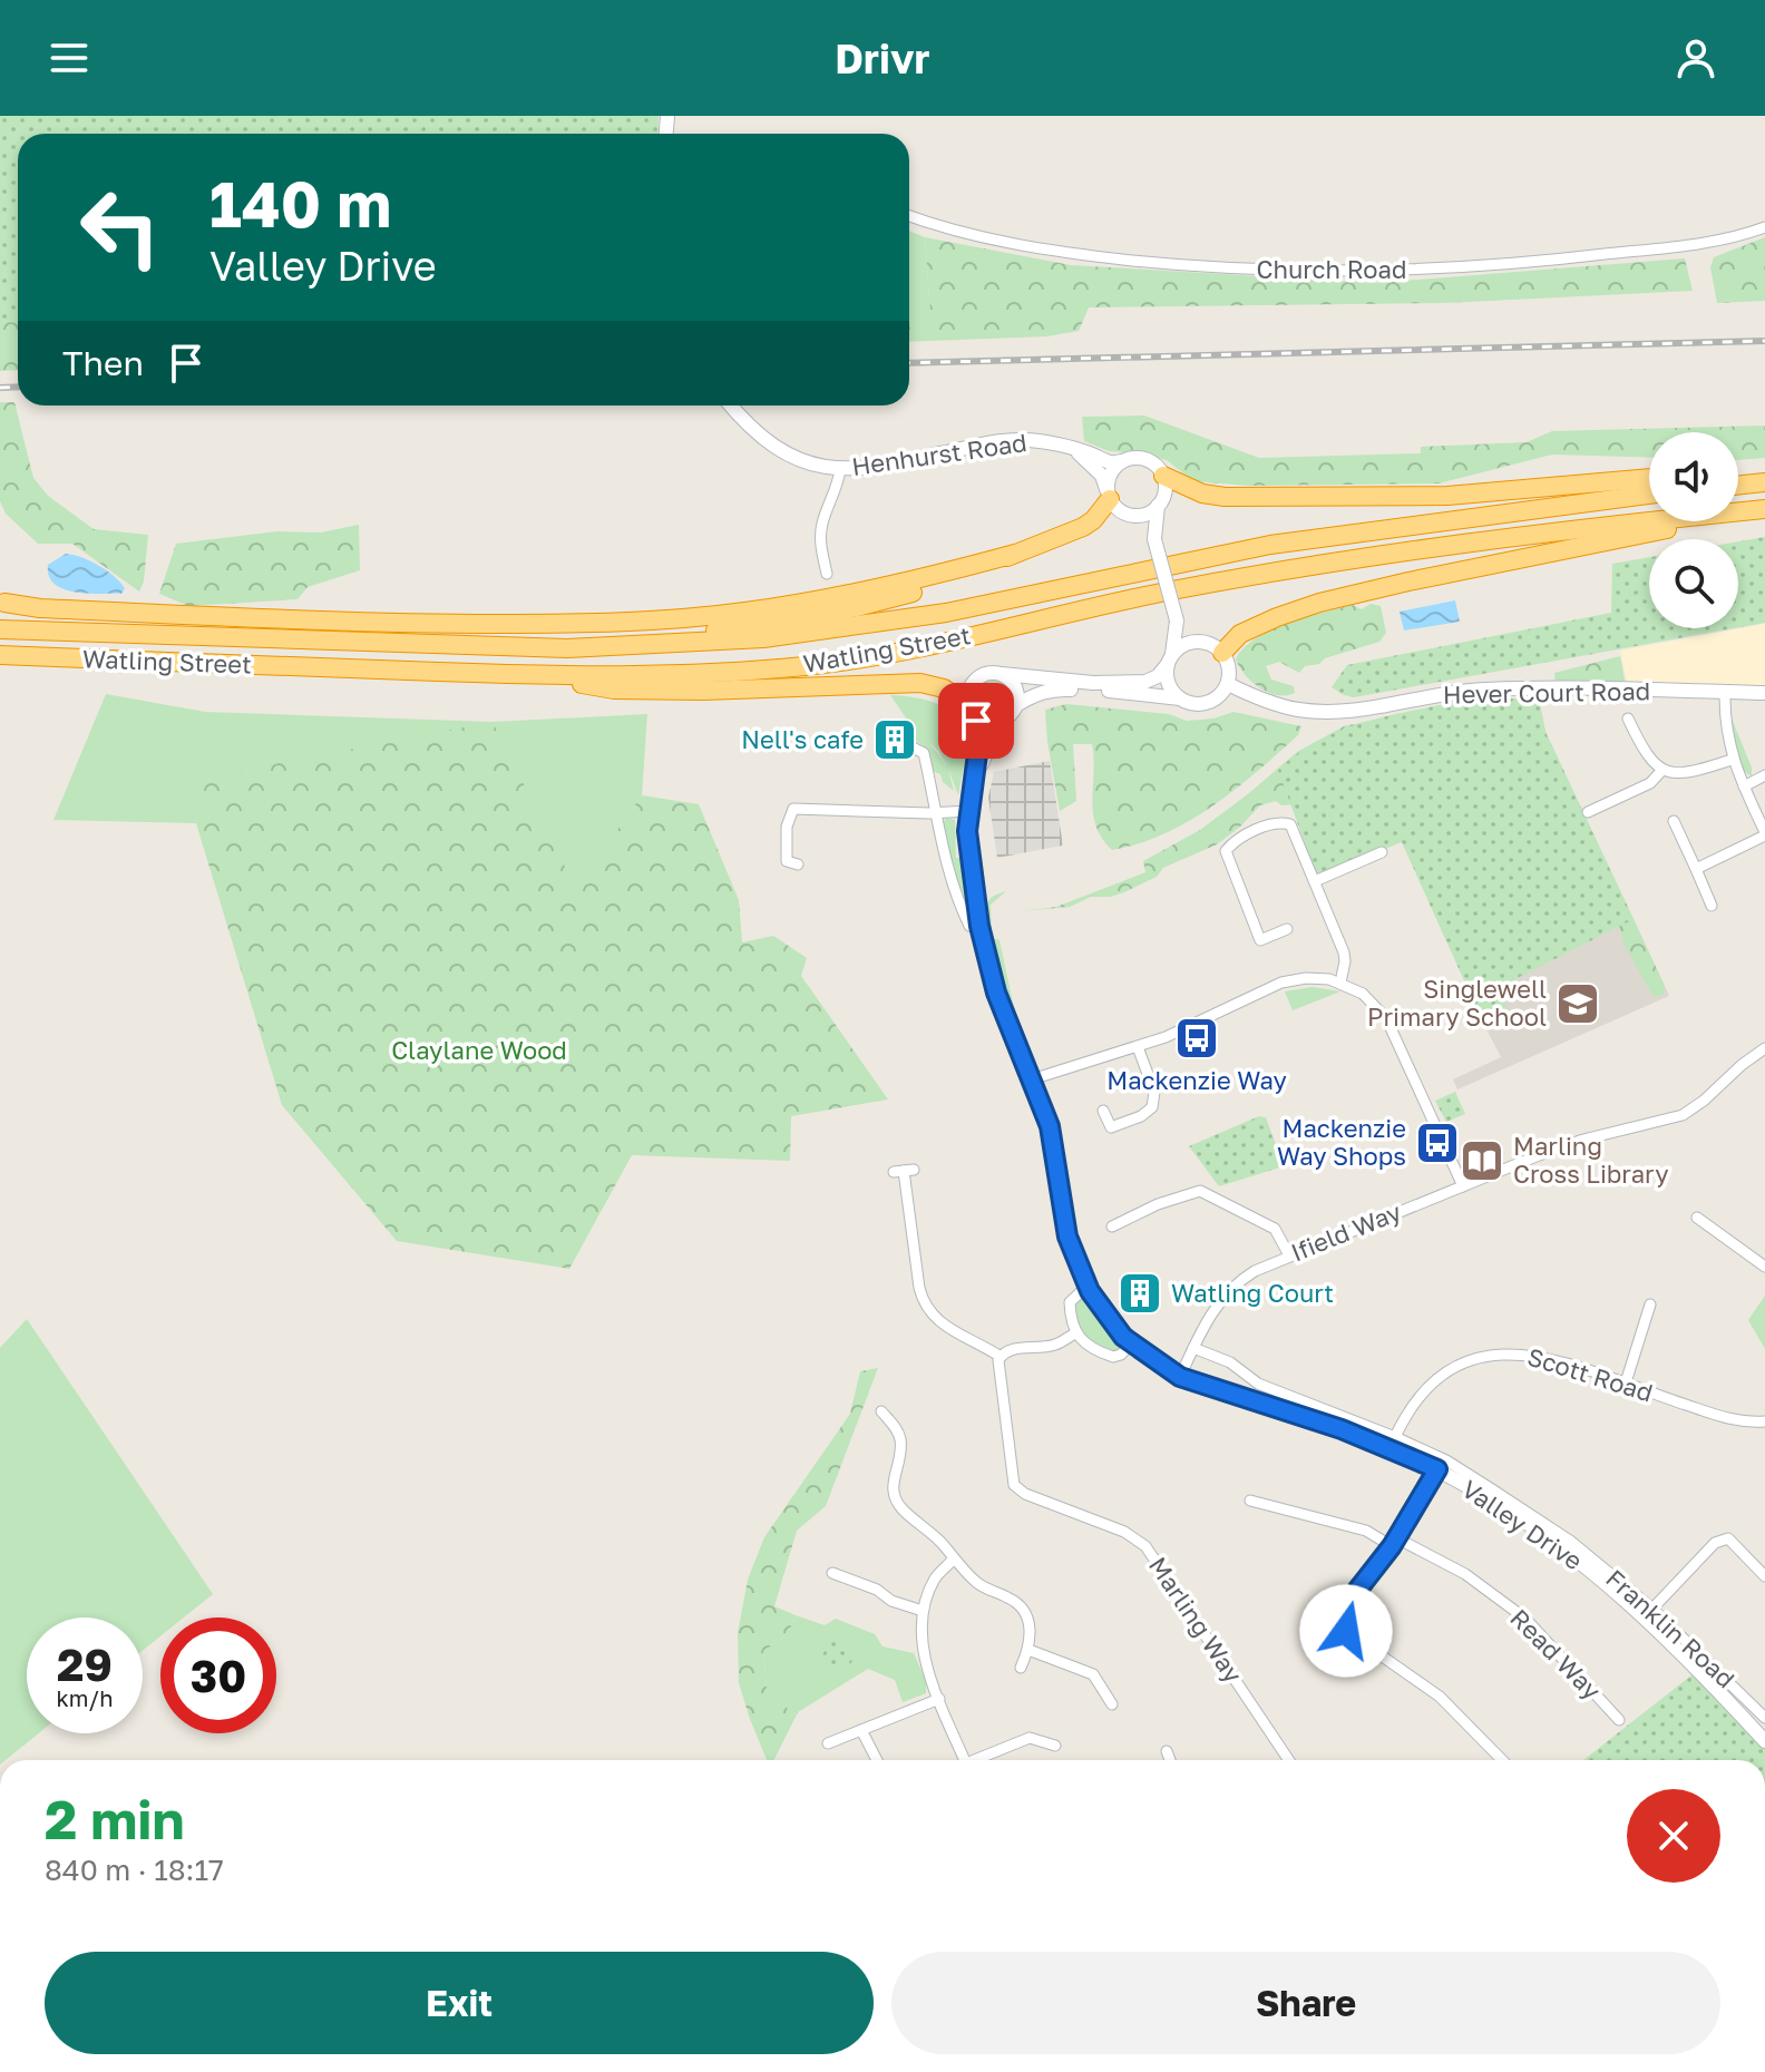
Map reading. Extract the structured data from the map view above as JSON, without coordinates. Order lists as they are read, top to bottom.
{
  "streets": {
    "highway": ["Watling Street"],
    "street": [
      "Church Road",
      "Henhurst Road",
      "Hever Court Road",
      "Ifield Way",
      "Scott Road",
      "Valley Drive",
      "Marling Way",
      "Franklin Road",
      "Read Way"
    ]
  },
  "crossings": [
    ["Ifield Way", "Valley Drive"],
    ["Ifield Way", "Franklin Road"],
    ["Scott Road", "Franklin Road"]
  ],
  "parks": ["Claylane Wood"],
  "places": {
    "building": ["Nell's cafe", "Watling Court"],
    "school or university": ["Singlewell Primary School"],
    "bus stop": ["Mackenzie Way", "Mackenzie Way Shops"],
    "library": ["Marling Cross Library"]
  },
  "page": {
    "header": "Drivr",
    "turn": ["140 m", "Valley Drive"],
    "then": "Then",
    "speed": "29 km/h",
    "limit": "30",
    "heading": ["2 min", "840 m · 18:17"],
    "buttons": ["Exit", "Share"]
  }
}
